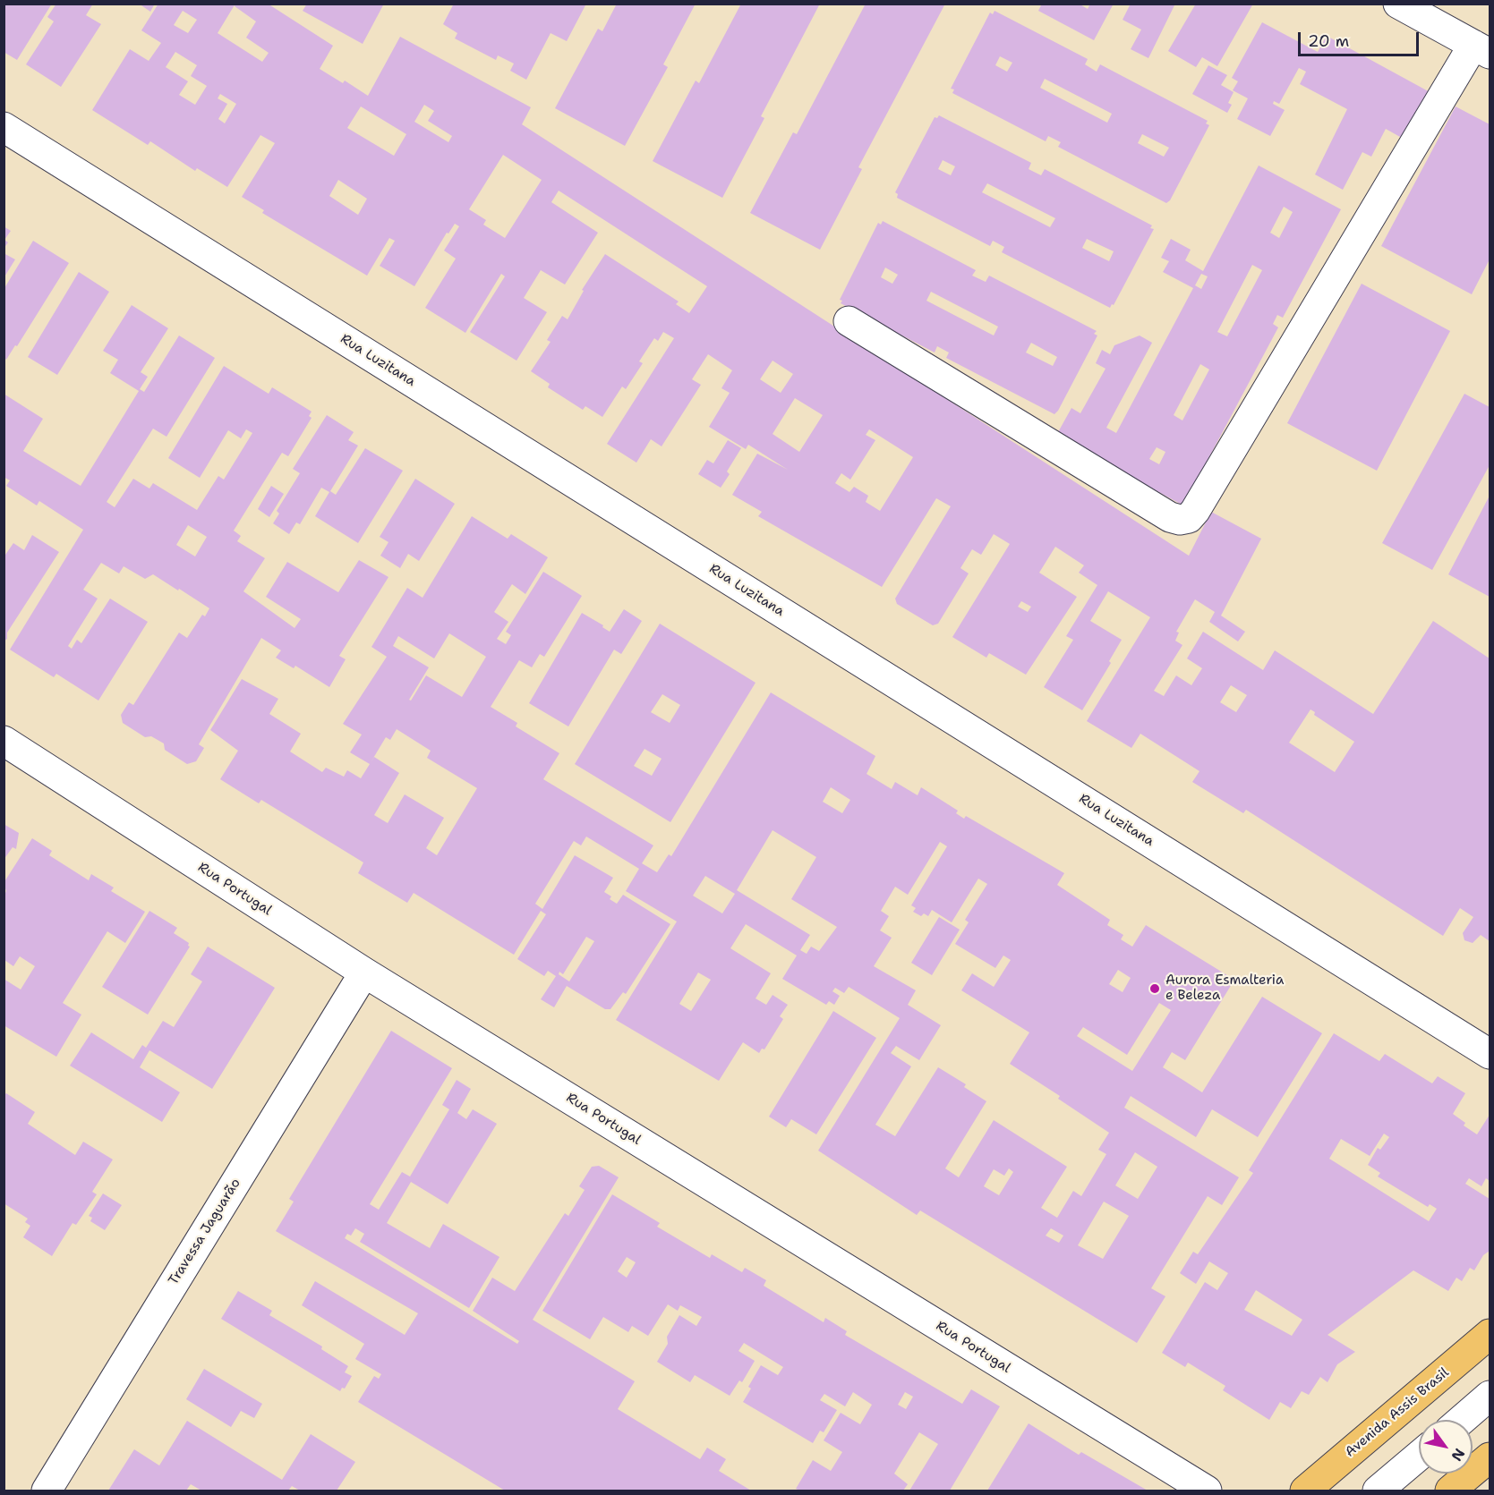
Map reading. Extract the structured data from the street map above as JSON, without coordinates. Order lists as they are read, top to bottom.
{
  "streets": {
    "main road": ["Avenida Assis Brasil"],
    "street": ["Rua Luzitana", "Rua Portugal", "Travessa Jaguarão"]
  },
  "crossings": [
    ["Rua Portugal", "Travessa Jaguarão"]
  ],
  "places": ["Aurora Esmalteria e Beleza"],
  "scale_bar": "20 m",
  "north": "bottom right"
}
